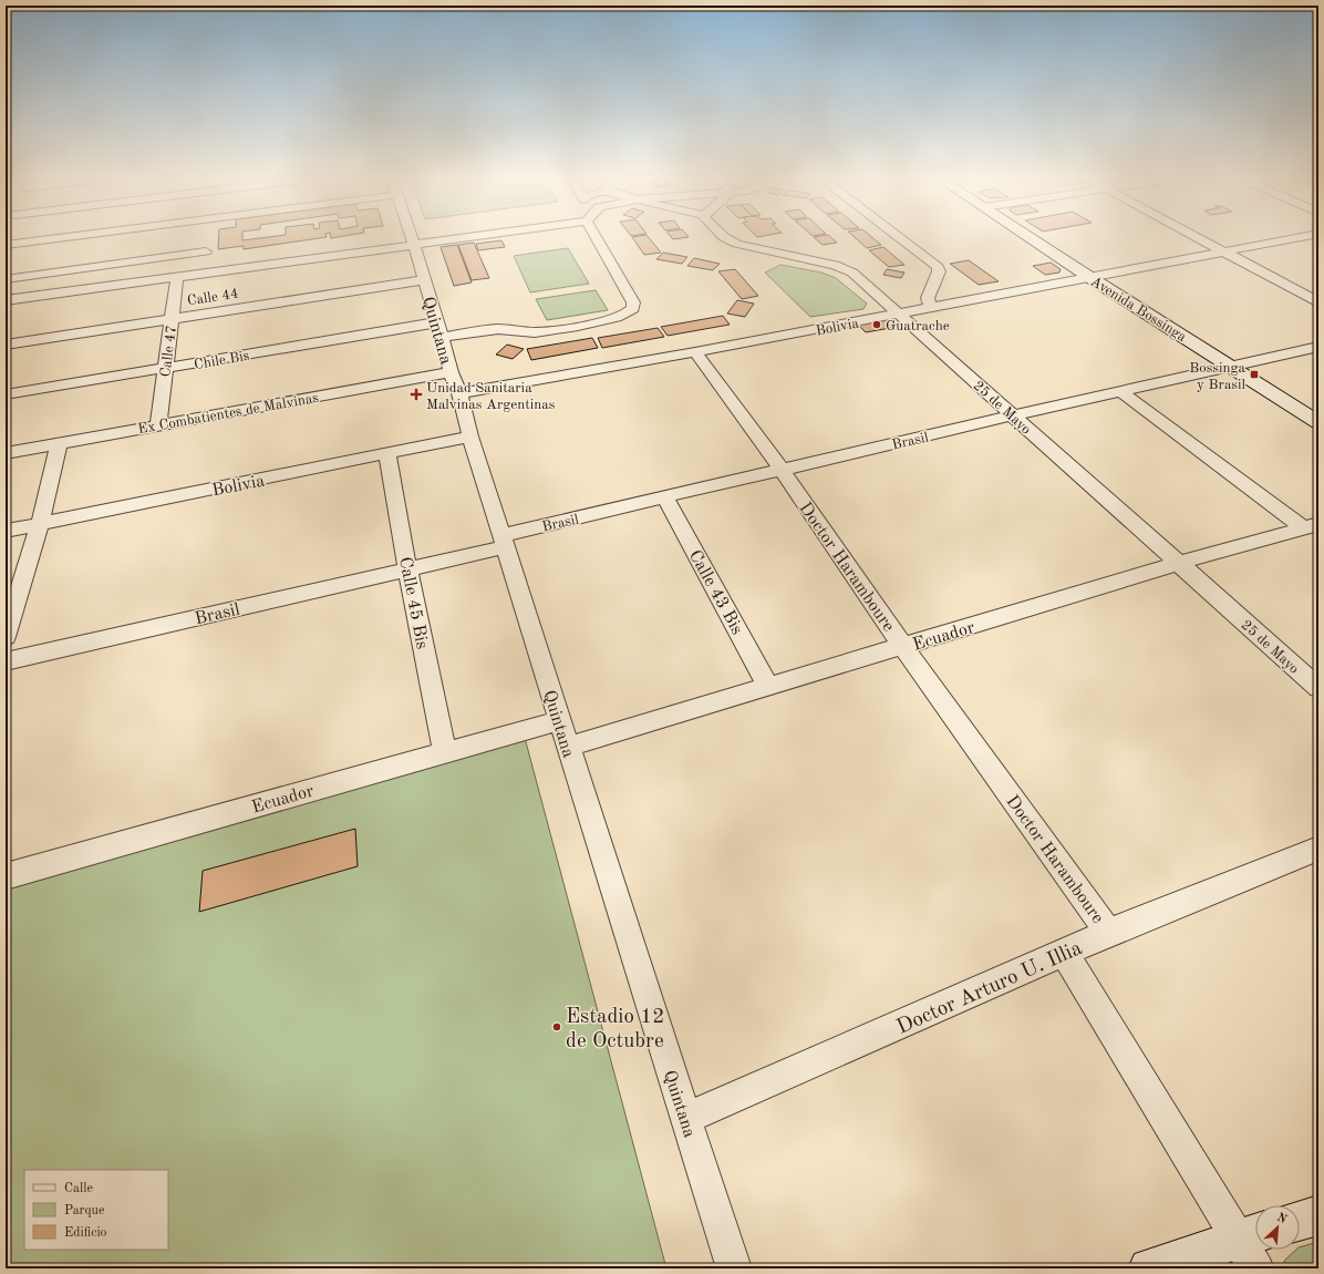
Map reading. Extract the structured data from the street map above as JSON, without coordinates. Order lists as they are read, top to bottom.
{
  "streets": {
    "main road": ["Avenida Bossinga"],
    "street": [
      "Calle 44",
      "Bolivia",
      "Quintana",
      "Calle 47",
      "Chile Bis",
      "25 de Mayo",
      "Ex Combatientes de Malvinas",
      "Brasil",
      "Doctor Haramboure",
      "Calle 43 Bis",
      "Calle 45 Bis",
      "Ecuador",
      "Doctor Arturo U. Illia"
    ]
  },
  "crossings": [
    ["Calle 44", "Quintana"],
    ["Calle 44", "Calle 47"],
    ["Avenida Bossinga", "Bolivia"],
    ["Avenida Bossinga", "Brasil"],
    ["Bolivia", "Quintana"],
    ["Bolivia", "25 de Mayo"],
    ["Bolivia", "Ex Combatientes de Malvinas"],
    ["Bolivia", "Doctor Haramboure"],
    ["Bolivia", "Calle 45 Bis"],
    ["Quintana", "Chile Bis"],
    ["Quintana", "Ex Combatientes de Malvinas"],
    ["Quintana", "Brasil"],
    ["Quintana", "Ecuador"],
    ["Quintana", "Doctor Arturo U. Illia"],
    ["Calle 47", "Chile Bis"],
    ["Calle 47", "Ex Combatientes de Malvinas"],
    ["25 de Mayo", "Brasil"],
    ["25 de Mayo", "Ecuador"],
    ["Brasil", "Doctor Haramboure"],
    ["Brasil", "Calle 43 Bis"],
    ["Brasil", "Calle 45 Bis"],
    ["Doctor Haramboure", "Ecuador"],
    ["Doctor Haramboure", "Doctor Arturo U. Illia"],
    ["Calle 43 Bis", "Ecuador"],
    ["Calle 45 Bis", "Ecuador"]
  ],
  "places": {
    "other": ["Guatrache", "Estadio 12 de Octubre"],
    "transit": ["Bossinga y Brasil"],
    "health": ["Unidad Sanitaria Malvinas Argentinas"]
  },
  "legend": ["Calle", "Parque", "Edificio"],
  "north": "top right"
}
